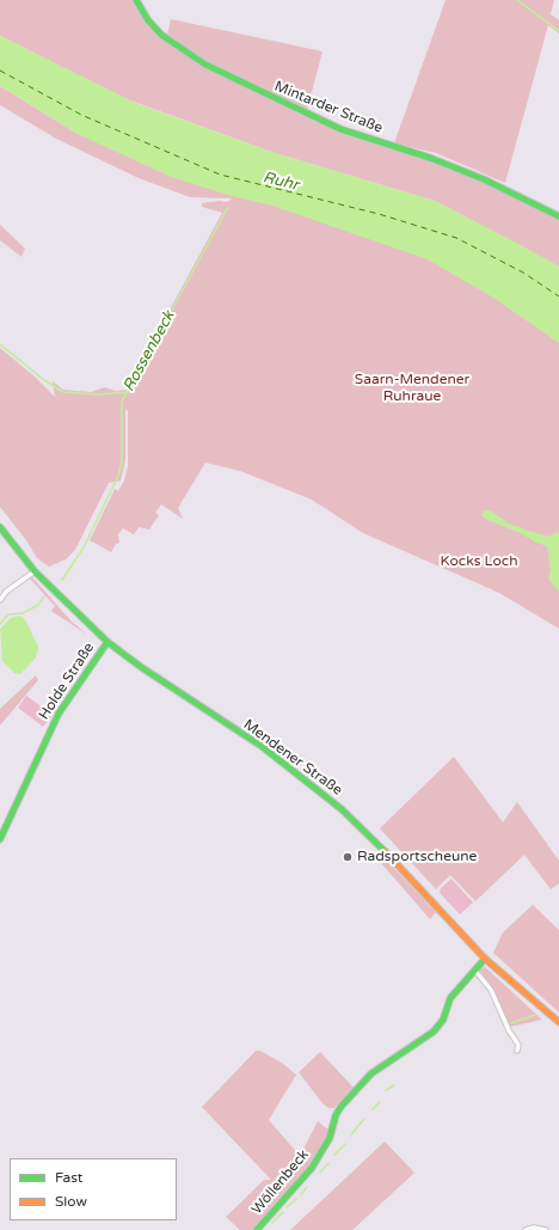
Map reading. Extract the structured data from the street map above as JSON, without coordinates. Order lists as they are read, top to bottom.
{
  "streets": {
    "main road": [
      "Mintarder Straße",
      "Holde Straße",
      "Mendener Straße",
      "Wöllenbeck"
    ]
  },
  "crossings": [
    ["Holde Straße", "Mendener Straße"],
    ["Mendener Straße", "Wöllenbeck"]
  ],
  "water": ["Ruhr", "Rossenbeck"],
  "parks": ["Saarn-Mendener Ruhraue", "Kocks Loch"],
  "places": ["Radsportscheune"],
  "legend": ["Fast", "Slow"]
}
